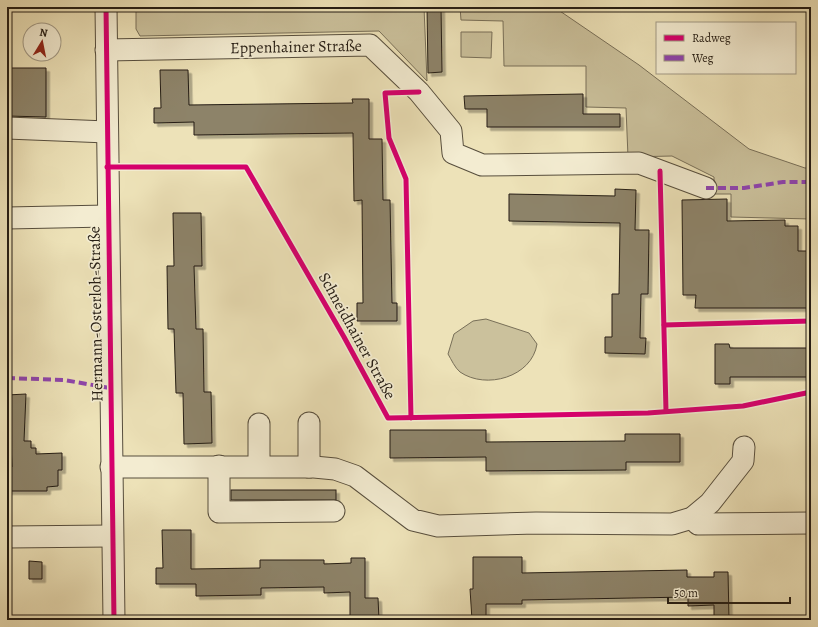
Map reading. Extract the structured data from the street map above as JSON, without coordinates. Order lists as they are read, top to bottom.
{
  "streets": {
    "street": ["Eppenhainer Straße", "Hermann-Osterloh-Straße"],
    "cycle path": ["Schneidhainer Straße"]
  },
  "crossings": [
    ["Eppenhainer Straße", "Hermann-Osterloh-Straße"]
  ],
  "legend": ["Radweg", "Weg"],
  "scale_bar": "50 m",
  "north": "top"
}
